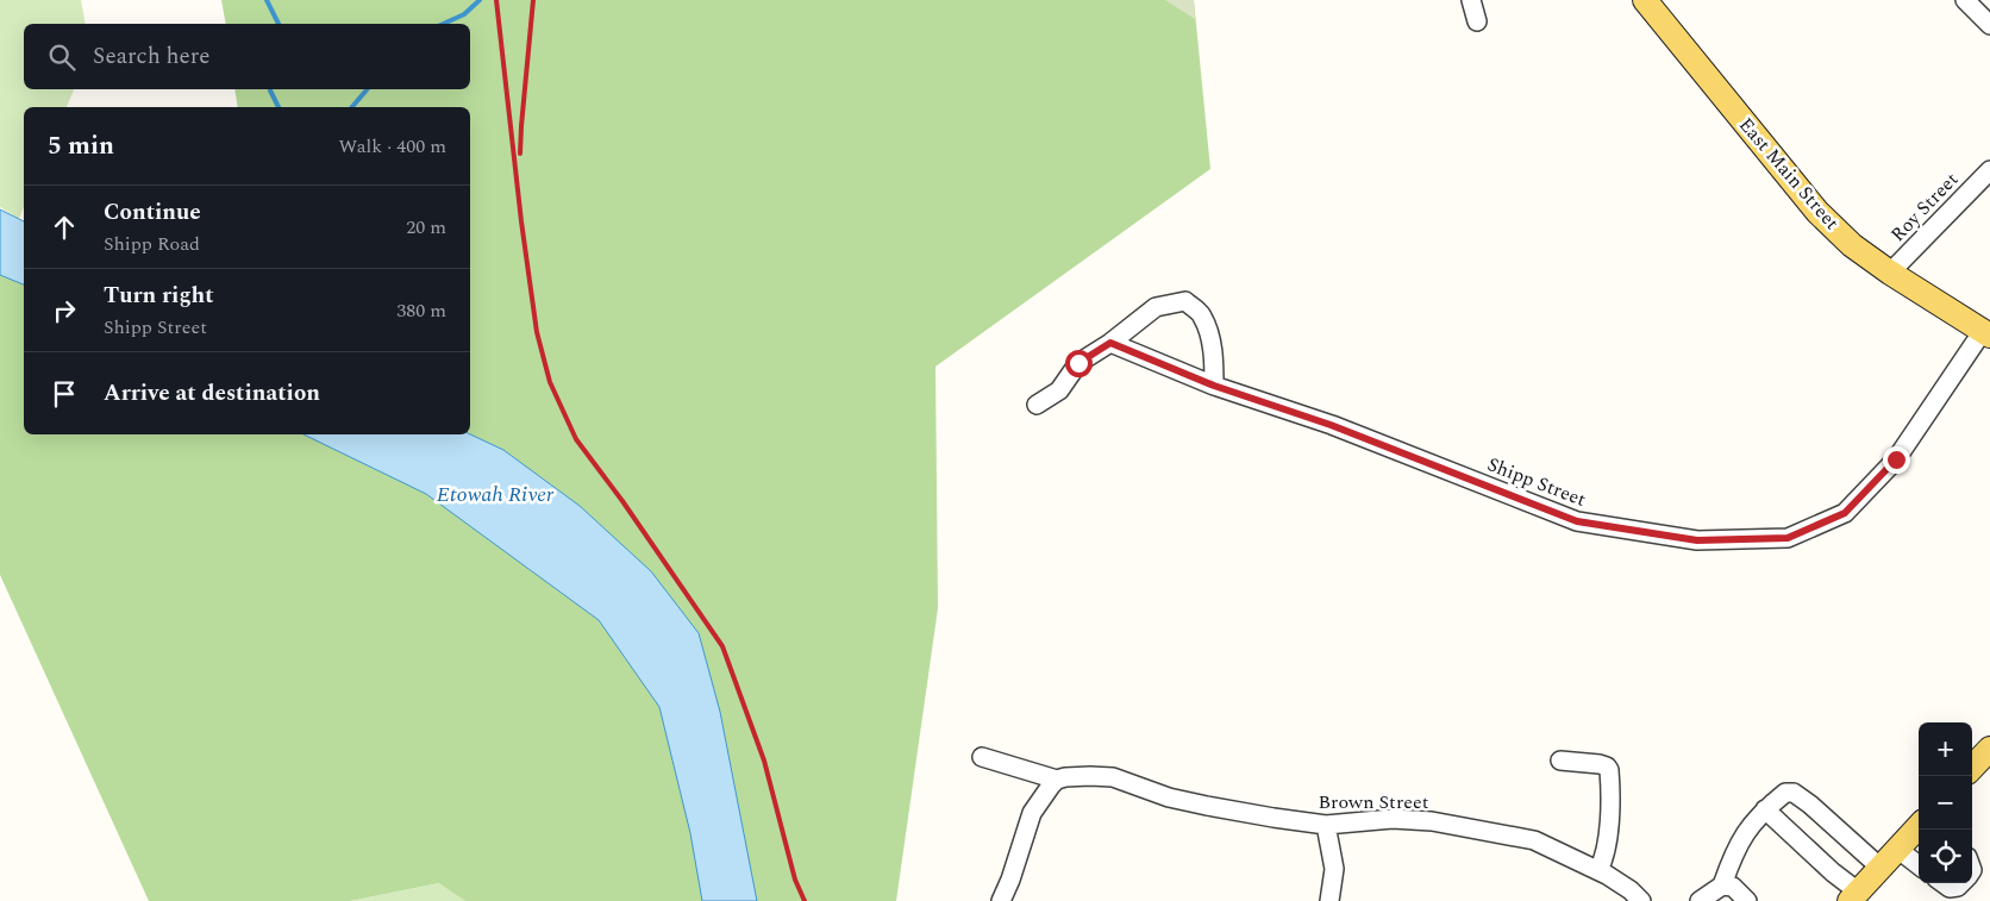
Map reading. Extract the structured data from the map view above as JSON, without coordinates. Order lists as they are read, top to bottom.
{
  "streets": {
    "main road": ["East Main Street"],
    "street": ["Roy Street", "Shipp Street", "Brown Street"]
  },
  "crossings": [
    ["East Main Street", "Roy Street"],
    ["East Main Street", "Shipp Street"]
  ],
  "water": ["Etowah River"],
  "page": {
    "search": "Search here",
    "heading": ["5 min", "Walk · 400 m"],
    "list": [
      ["Continue", "Shipp Road", "20 m"],
      ["Turn right", "Shipp Street", "380 m"],
      "Arrive at destination"
    ],
    "map_buttons": ["+", "−"]
  }
}
